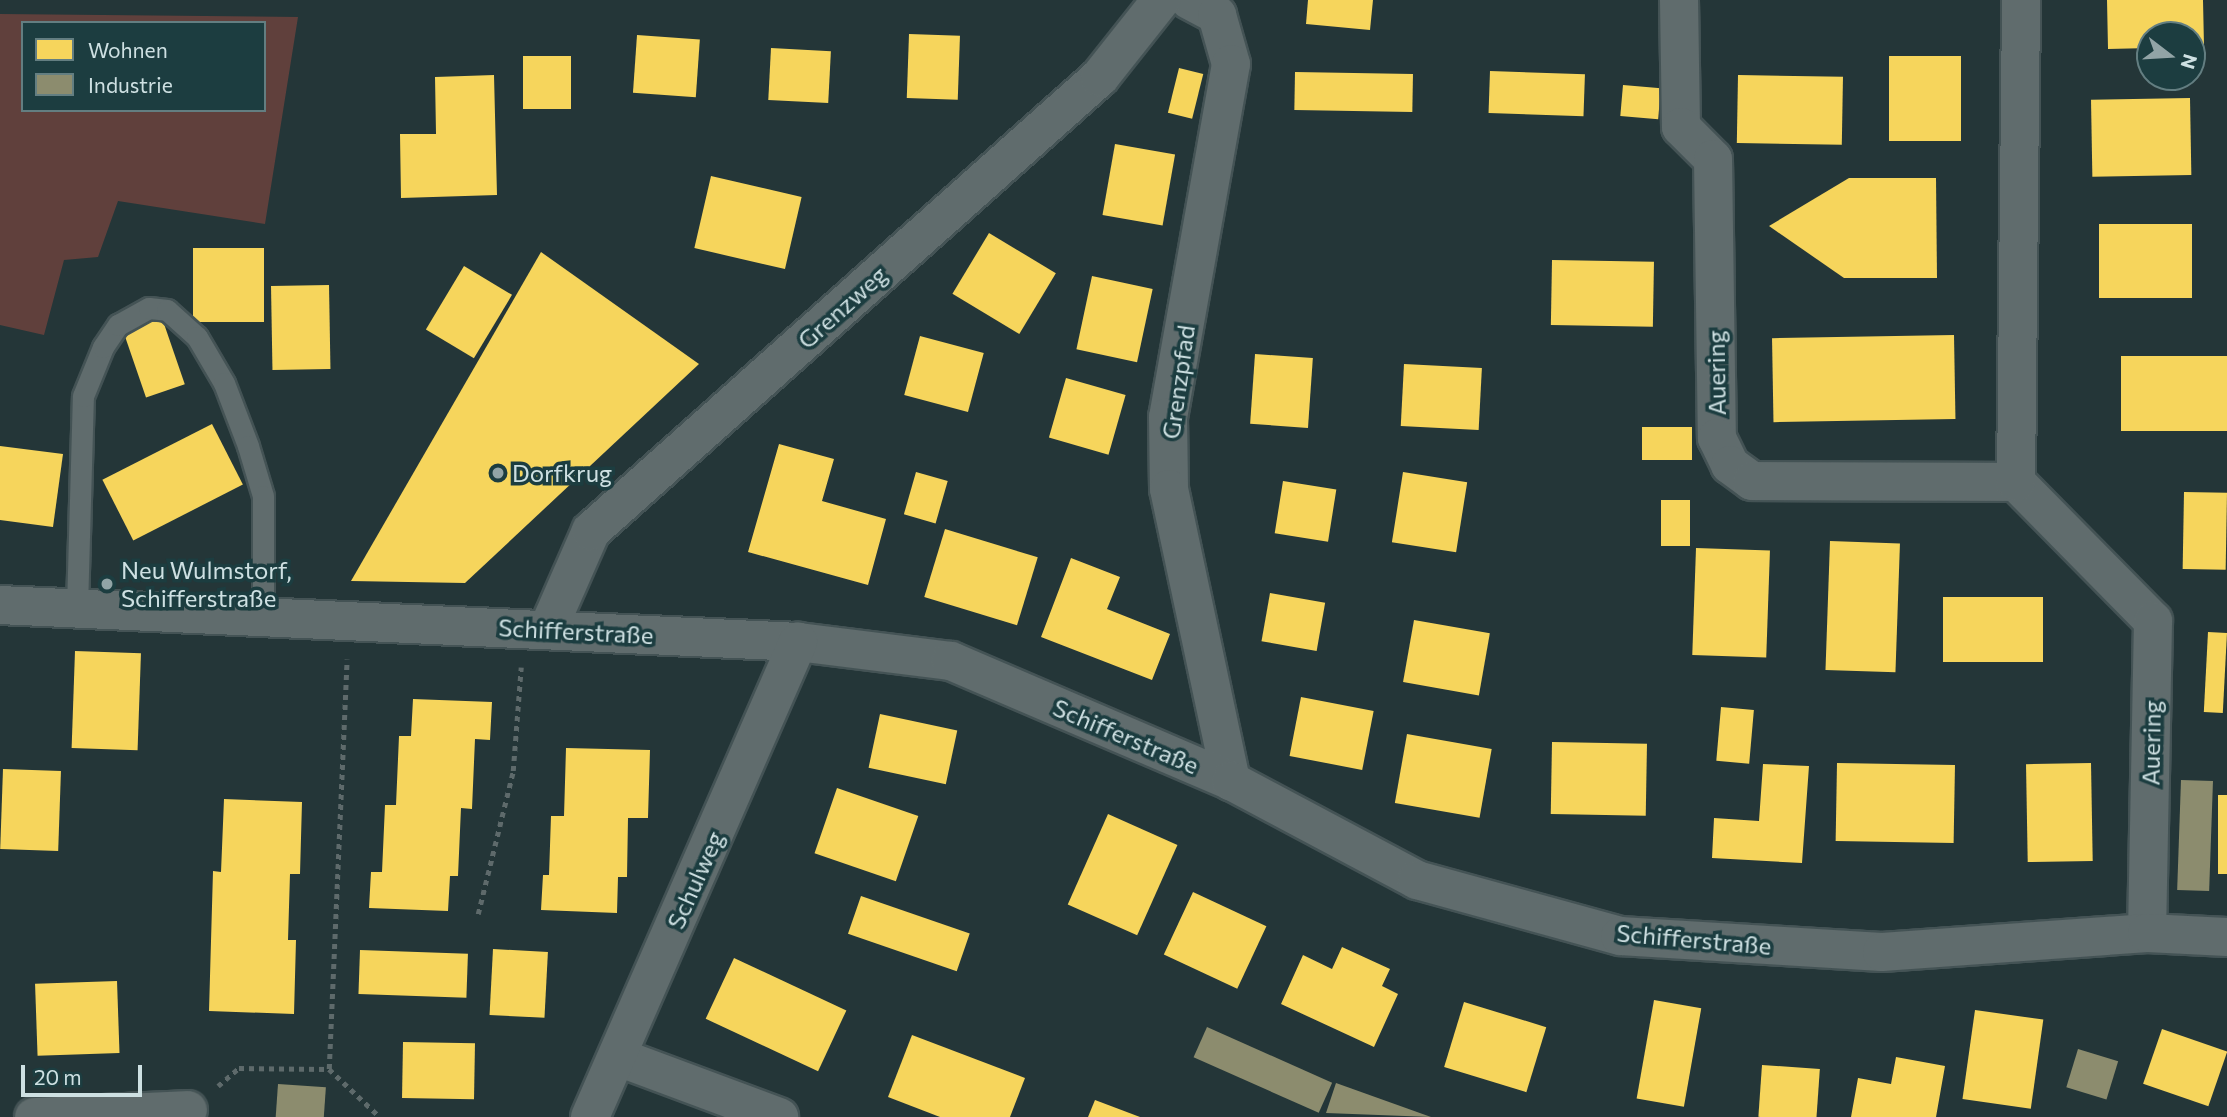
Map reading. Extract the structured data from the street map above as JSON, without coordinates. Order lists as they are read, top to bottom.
{
  "streets": {
    "street": [
      "Grenzweg",
      "Auering",
      "Grenzpfad",
      "Schifferstraße",
      "Schulweg"
    ]
  },
  "crossings": [
    ["Grenzweg", "Schifferstraße"],
    ["Auering", "Schifferstraße"],
    ["Grenzpfad", "Schifferstraße"],
    ["Schifferstraße", "Schulweg"]
  ],
  "places": ["Dorfkrug", "Neu Wulmstorf, Schifferstraße"],
  "legend": ["Wohnen", "Industrie"],
  "scale_bar": "20 m",
  "north": "right"
}
